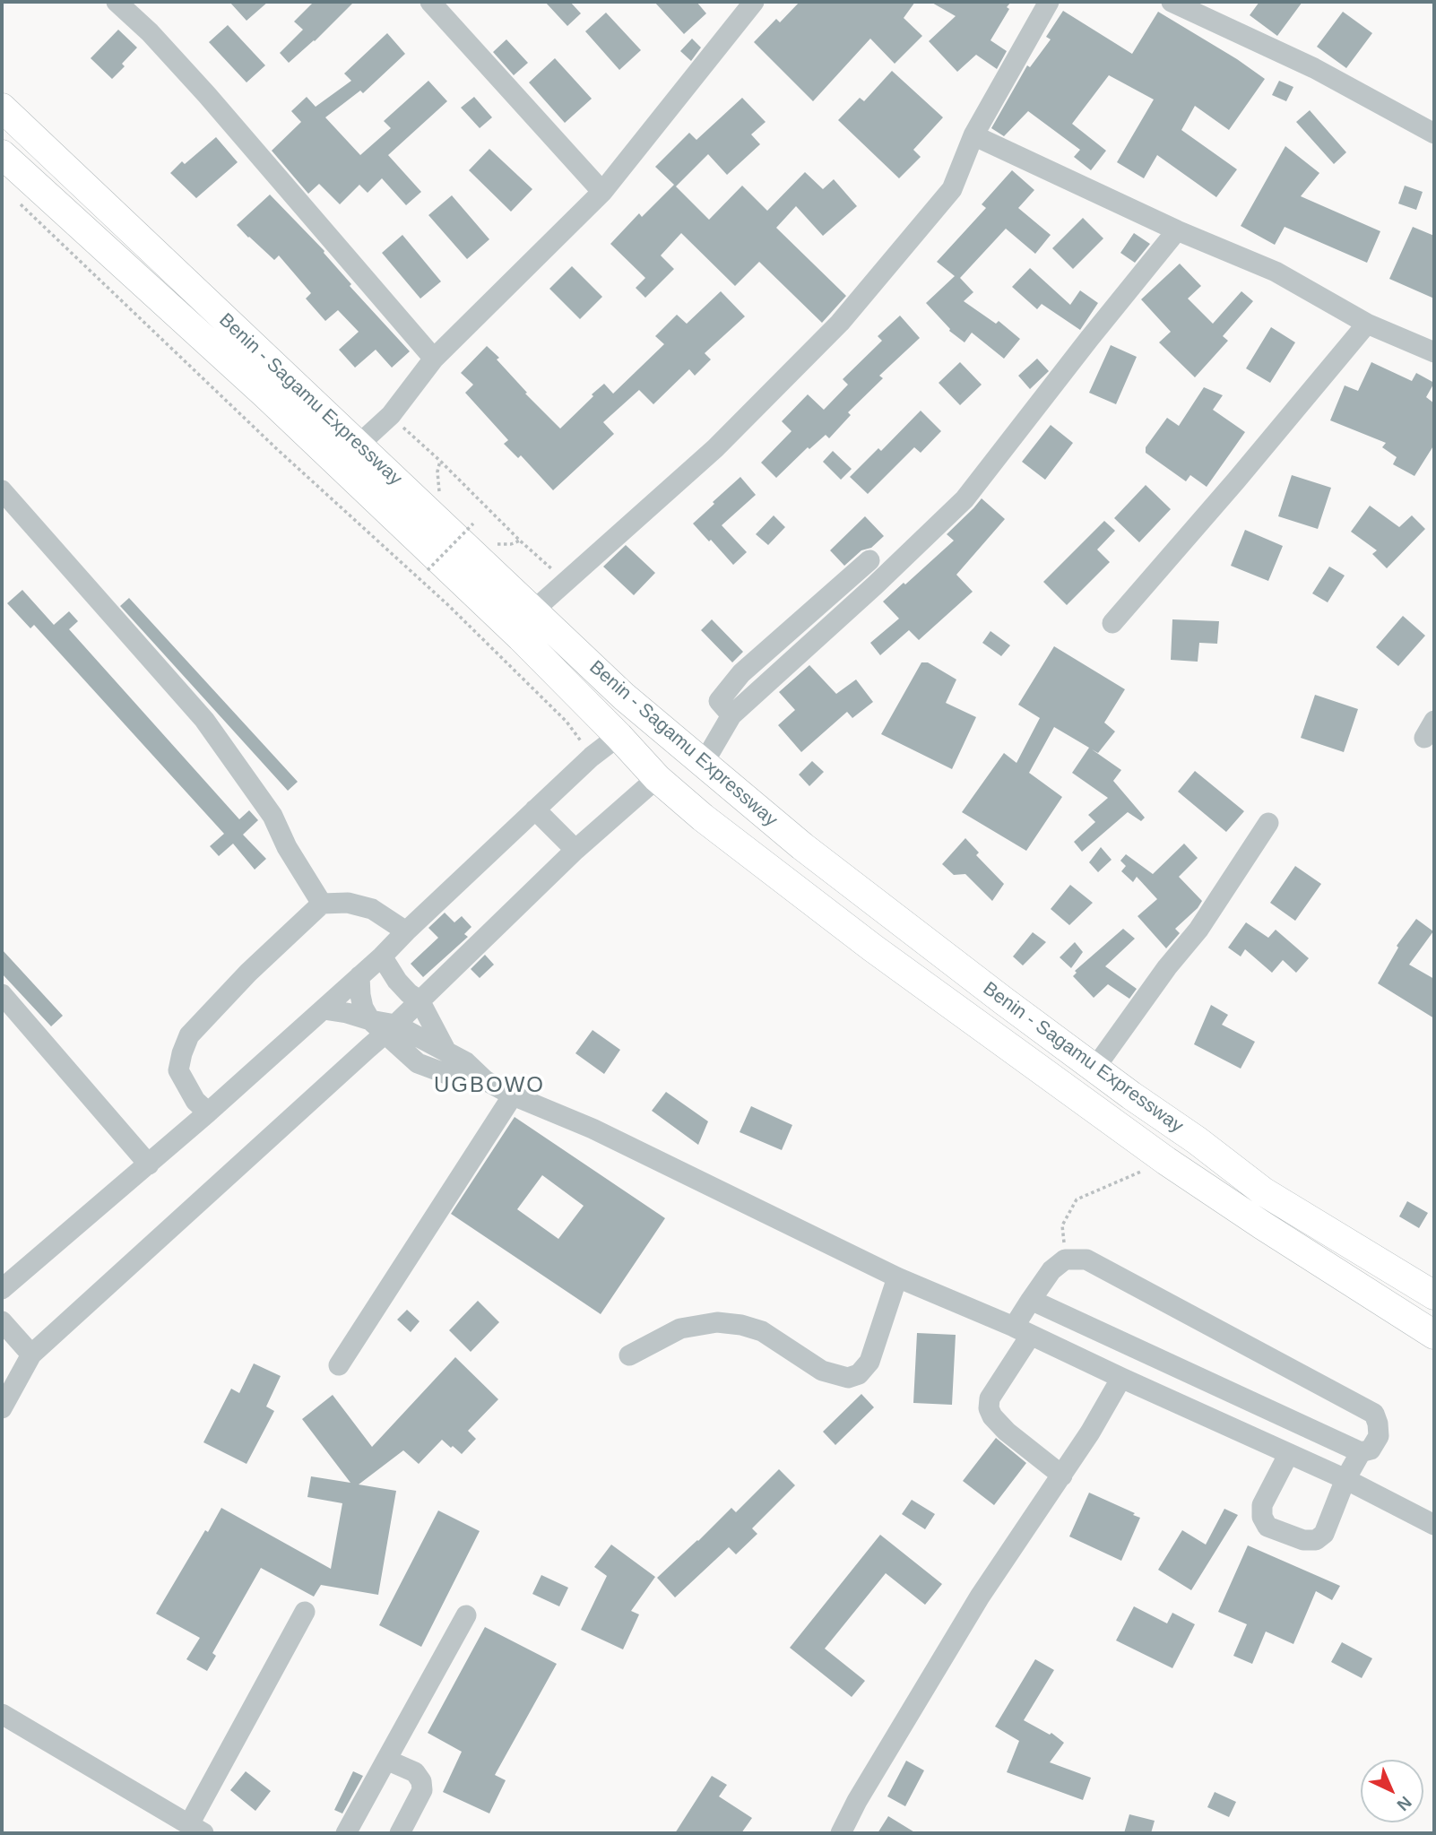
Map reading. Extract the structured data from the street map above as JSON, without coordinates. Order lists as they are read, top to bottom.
{
  "streets": {
    "highway": ["Benin - Sagamu Expressway"]
  },
  "districts": ["UGBOWO"],
  "north": "bottom right"
}
